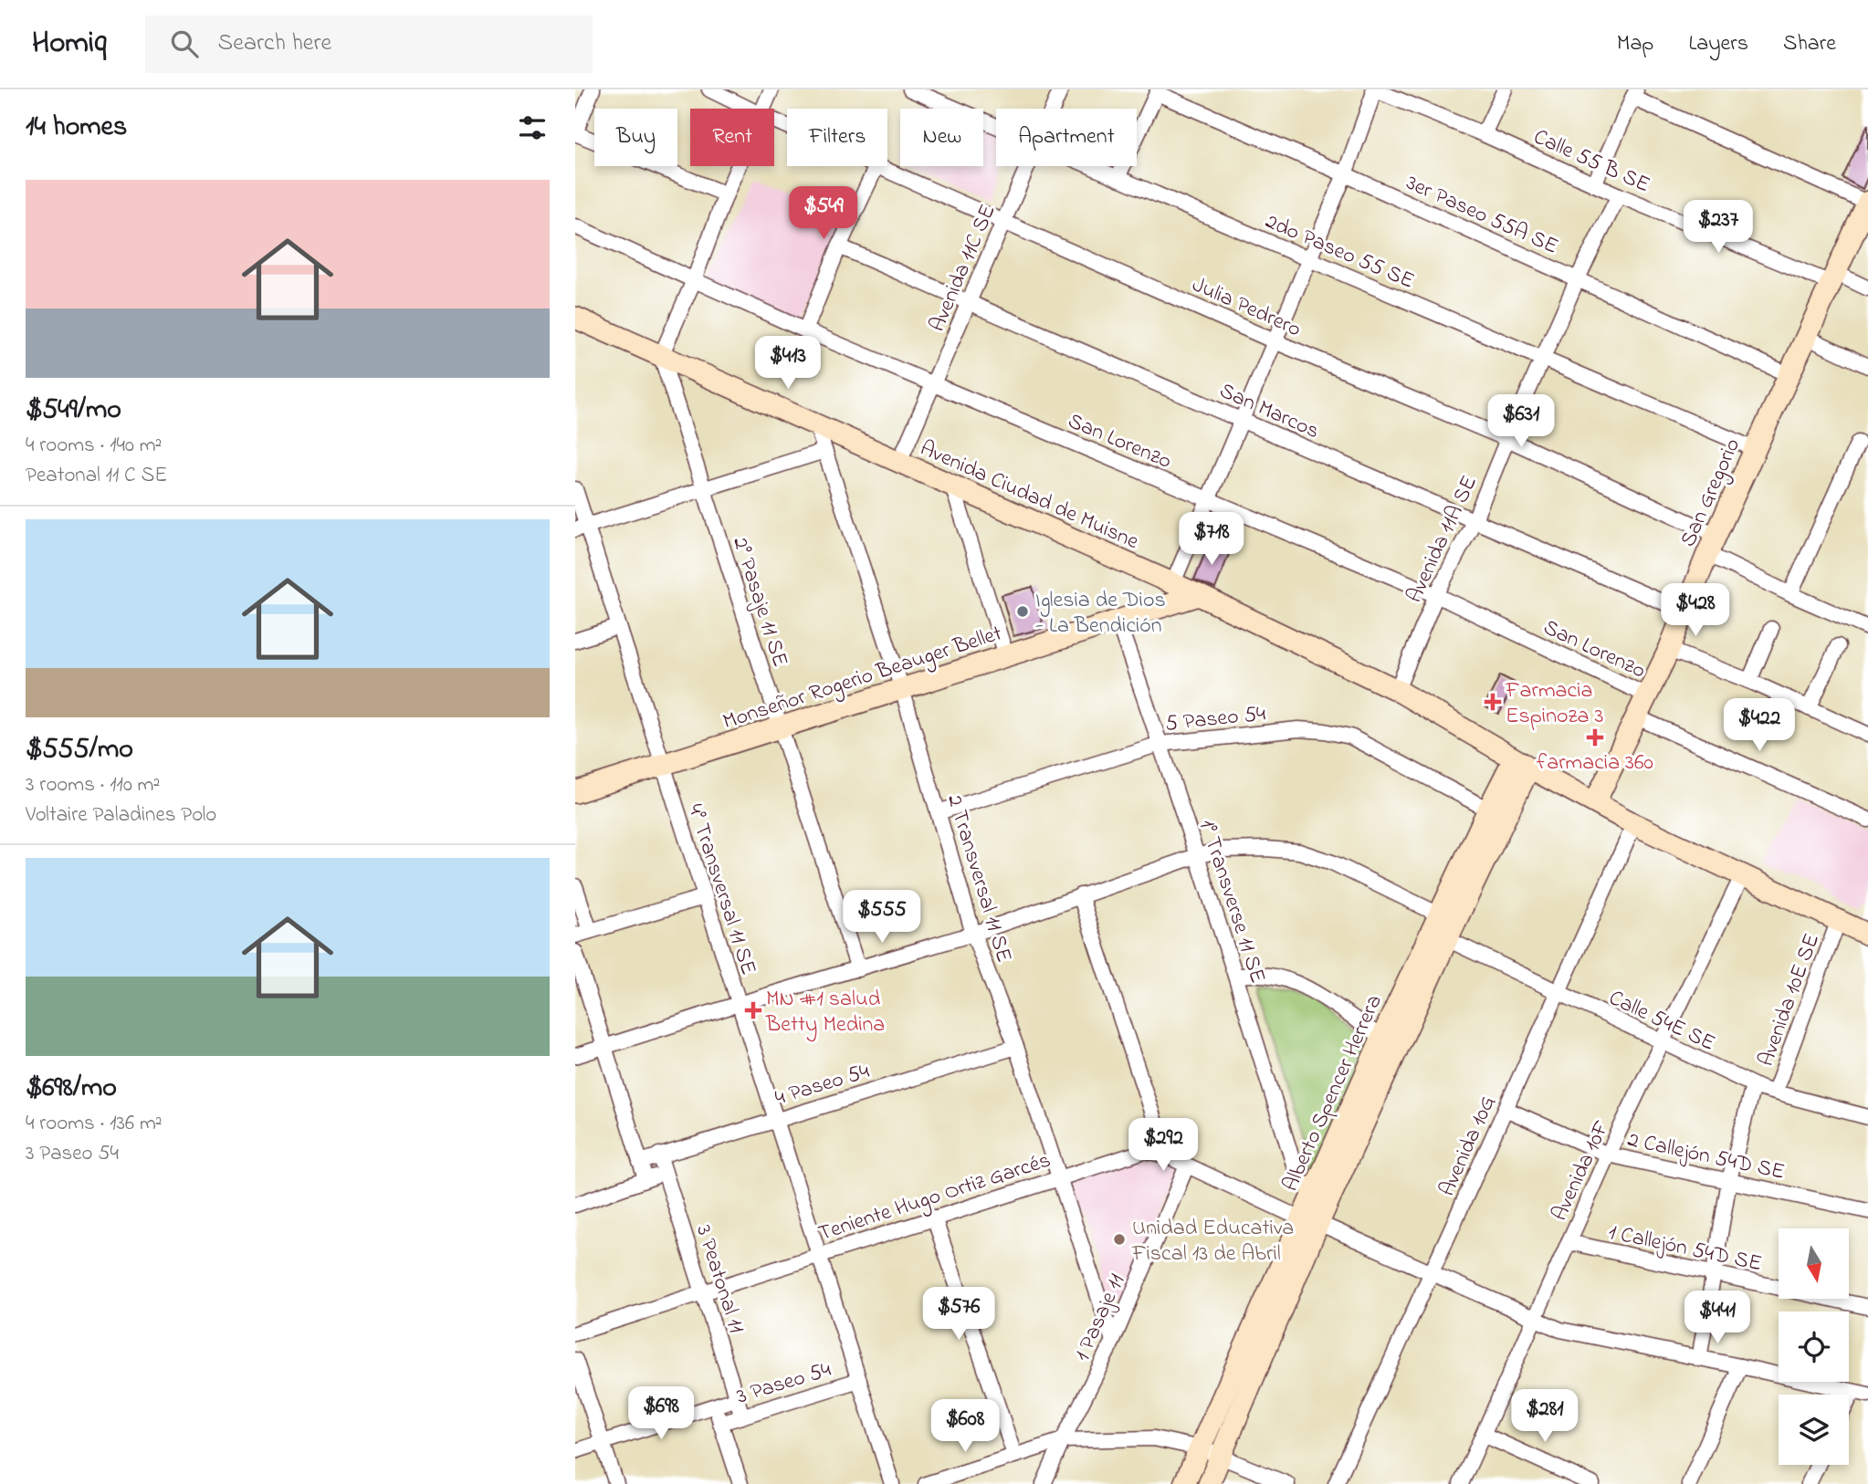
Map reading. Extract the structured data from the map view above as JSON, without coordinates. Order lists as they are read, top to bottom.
{
  "streets": {
    "street": [
      "Calle 55 B SE",
      "3er Paseo 55A SE",
      "2do Paseo 55 SE",
      "Avenida 11C SE",
      "Julia Pedrero",
      "San Marcos",
      "San Lorenzo",
      "San Gregorio",
      "Avenida Ciudad de Muisne",
      "Avenida 11A SE",
      "2° Pasaje 11 SE",
      "Monseñor Rogerio Beauger Bellet",
      "5 Paseo 54",
      "2 Transversal 11 SE",
      "4° Transversal 11 SE",
      "1° Transverse 11 SE",
      "Avenida 10E SE",
      "Calle 54E SE",
      "4 Paseo 54",
      "Alberto Spencer Herrera",
      "Avenida 10G",
      "2 Callejón 54D SE",
      "Avenida 10F",
      "Teniente Hugo Ortiz Garcés",
      "1 Callejón 54D SE",
      "3 Peatonal 11",
      "1 Pasaje 11",
      "3 Paseo 54"
    ]
  },
  "crossings": [
    ["Calle 55 B SE", "San Gregorio"],
    ["Calle 55 B SE", "Avenida 11A SE"],
    ["3er Paseo 55A SE", "2do Paseo 55 SE"],
    ["3er Paseo 55A SE", "San Gregorio"],
    ["3er Paseo 55A SE", "Avenida 11A SE"],
    ["2do Paseo 55 SE", "San Gregorio"],
    ["2do Paseo 55 SE", "Avenida 11A SE"],
    ["Avenida 11C SE", "Julia Pedrero"],
    ["Avenida 11C SE", "San Marcos"],
    ["Avenida 11C SE", "San Lorenzo"],
    ["Avenida 11C SE", "Avenida Ciudad de Muisne"],
    ["Julia Pedrero", "San Gregorio"],
    ["Julia Pedrero", "Avenida 11A SE"],
    ["San Marcos", "San Gregorio"],
    ["San Marcos", "Avenida 11A SE"],
    ["San Lorenzo", "San Gregorio"],
    ["San Lorenzo", "Avenida 11A SE"],
    ["San Gregorio", "Avenida Ciudad de Muisne"],
    ["Avenida Ciudad de Muisne", "Avenida 11A SE"],
    ["Avenida Ciudad de Muisne", "2° Pasaje 11 SE"],
    ["Avenida Ciudad de Muisne", "Monseñor Rogerio Beauger Bellet"],
    ["Avenida Ciudad de Muisne", "2 Transversal 11 SE"],
    ["Avenida Ciudad de Muisne", "Avenida 10E SE"],
    ["Avenida Ciudad de Muisne", "Alberto Spencer Herrera"],
    ["Avenida Ciudad de Muisne", "Avenida 10G"],
    ["Avenida Ciudad de Muisne", "Avenida 10F"],
    ["2° Pasaje 11 SE", "Monseñor Rogerio Beauger Bellet"],
    ["Monseñor Rogerio Beauger Bellet", "2 Transversal 11 SE"],
    ["Monseñor Rogerio Beauger Bellet", "4° Transversal 11 SE"],
    ["Monseñor Rogerio Beauger Bellet", "1° Transverse 11 SE"],
    ["5 Paseo 54", "2 Transversal 11 SE"],
    ["5 Paseo 54", "1° Transverse 11 SE"],
    ["5 Paseo 54", "Alberto Spencer Herrera"],
    ["2 Transversal 11 SE", "4 Paseo 54"],
    ["2 Transversal 11 SE", "Teniente Hugo Ortiz Garcés"],
    ["2 Transversal 11 SE", "1 Pasaje 11"],
    ["4° Transversal 11 SE", "4 Paseo 54"],
    ["4° Transversal 11 SE", "Teniente Hugo Ortiz Garcés"],
    ["4° Transversal 11 SE", "3 Paseo 54"],
    ["1° Transverse 11 SE", "Alberto Spencer Herrera"],
    ["Avenida 10E SE", "Calle 54E SE"],
    ["Avenida 10E SE", "2 Callejón 54D SE"],
    ["Avenida 10E SE", "Teniente Hugo Ortiz Garcés"],
    ["Avenida 10E SE", "1 Callejón 54D SE"],
    ["Calle 54E SE", "Alberto Spencer Herrera"],
    ["Calle 54E SE", "Avenida 10G"],
    ["Calle 54E SE", "Avenida 10F"],
    ["4 Paseo 54", "3 Peatonal 11"],
    ["Alberto Spencer Herrera", "Teniente Hugo Ortiz Garcés"],
    ["Avenida 10G", "2 Callejón 54D SE"],
    ["Avenida 10G", "Teniente Hugo Ortiz Garcés"],
    ["2 Callejón 54D SE", "Avenida 10F"],
    ["Avenida 10F", "Teniente Hugo Ortiz Garcés"],
    ["Avenida 10F", "1 Callejón 54D SE"],
    ["Teniente Hugo Ortiz Garcés", "3 Peatonal 11"],
    ["Teniente Hugo Ortiz Garcés", "1 Pasaje 11"],
    ["3 Peatonal 11", "3 Paseo 54"]
  ],
  "places": {
    "other": ["Iglesia de Dios - La Bendición", "Unidad Educativa Fiscal 13 de Abril"],
    "health": ["Farmacia Espinoza 3", "farmacia 360", "MN #1 salud Betty Medina"]
  },
  "north": "bottom",
  "page": {
    "header": "Homiq",
    "search": "Search here",
    "nav": ["Map", "Layers", "Share"],
    "heading": "14 homes",
    "chip": [
      "Buy",
      "Rent",
      "Filters",
      "New",
      "Apartment"
    ],
    "list": [
      {
        "name": "$549/mo",
        "note": "4 rooms · 140 m² · Peatonal 11 C SE"
      },
      {
        "name": "$555/mo",
        "note": "3 rooms · 110 m² · Voltaire Paladines Polo"
      },
      {
        "name": "$698/mo",
        "note": "4 rooms · 136 m² · 3 Paseo 54"
      }
    ],
    "price": [
      "$549",
      "$237",
      "$413",
      "$631",
      "$718",
      "$428",
      "$422",
      "$555",
      "$292",
      "$576",
      "$441",
      "$698",
      "$281",
      "$608"
    ]
  }
}
